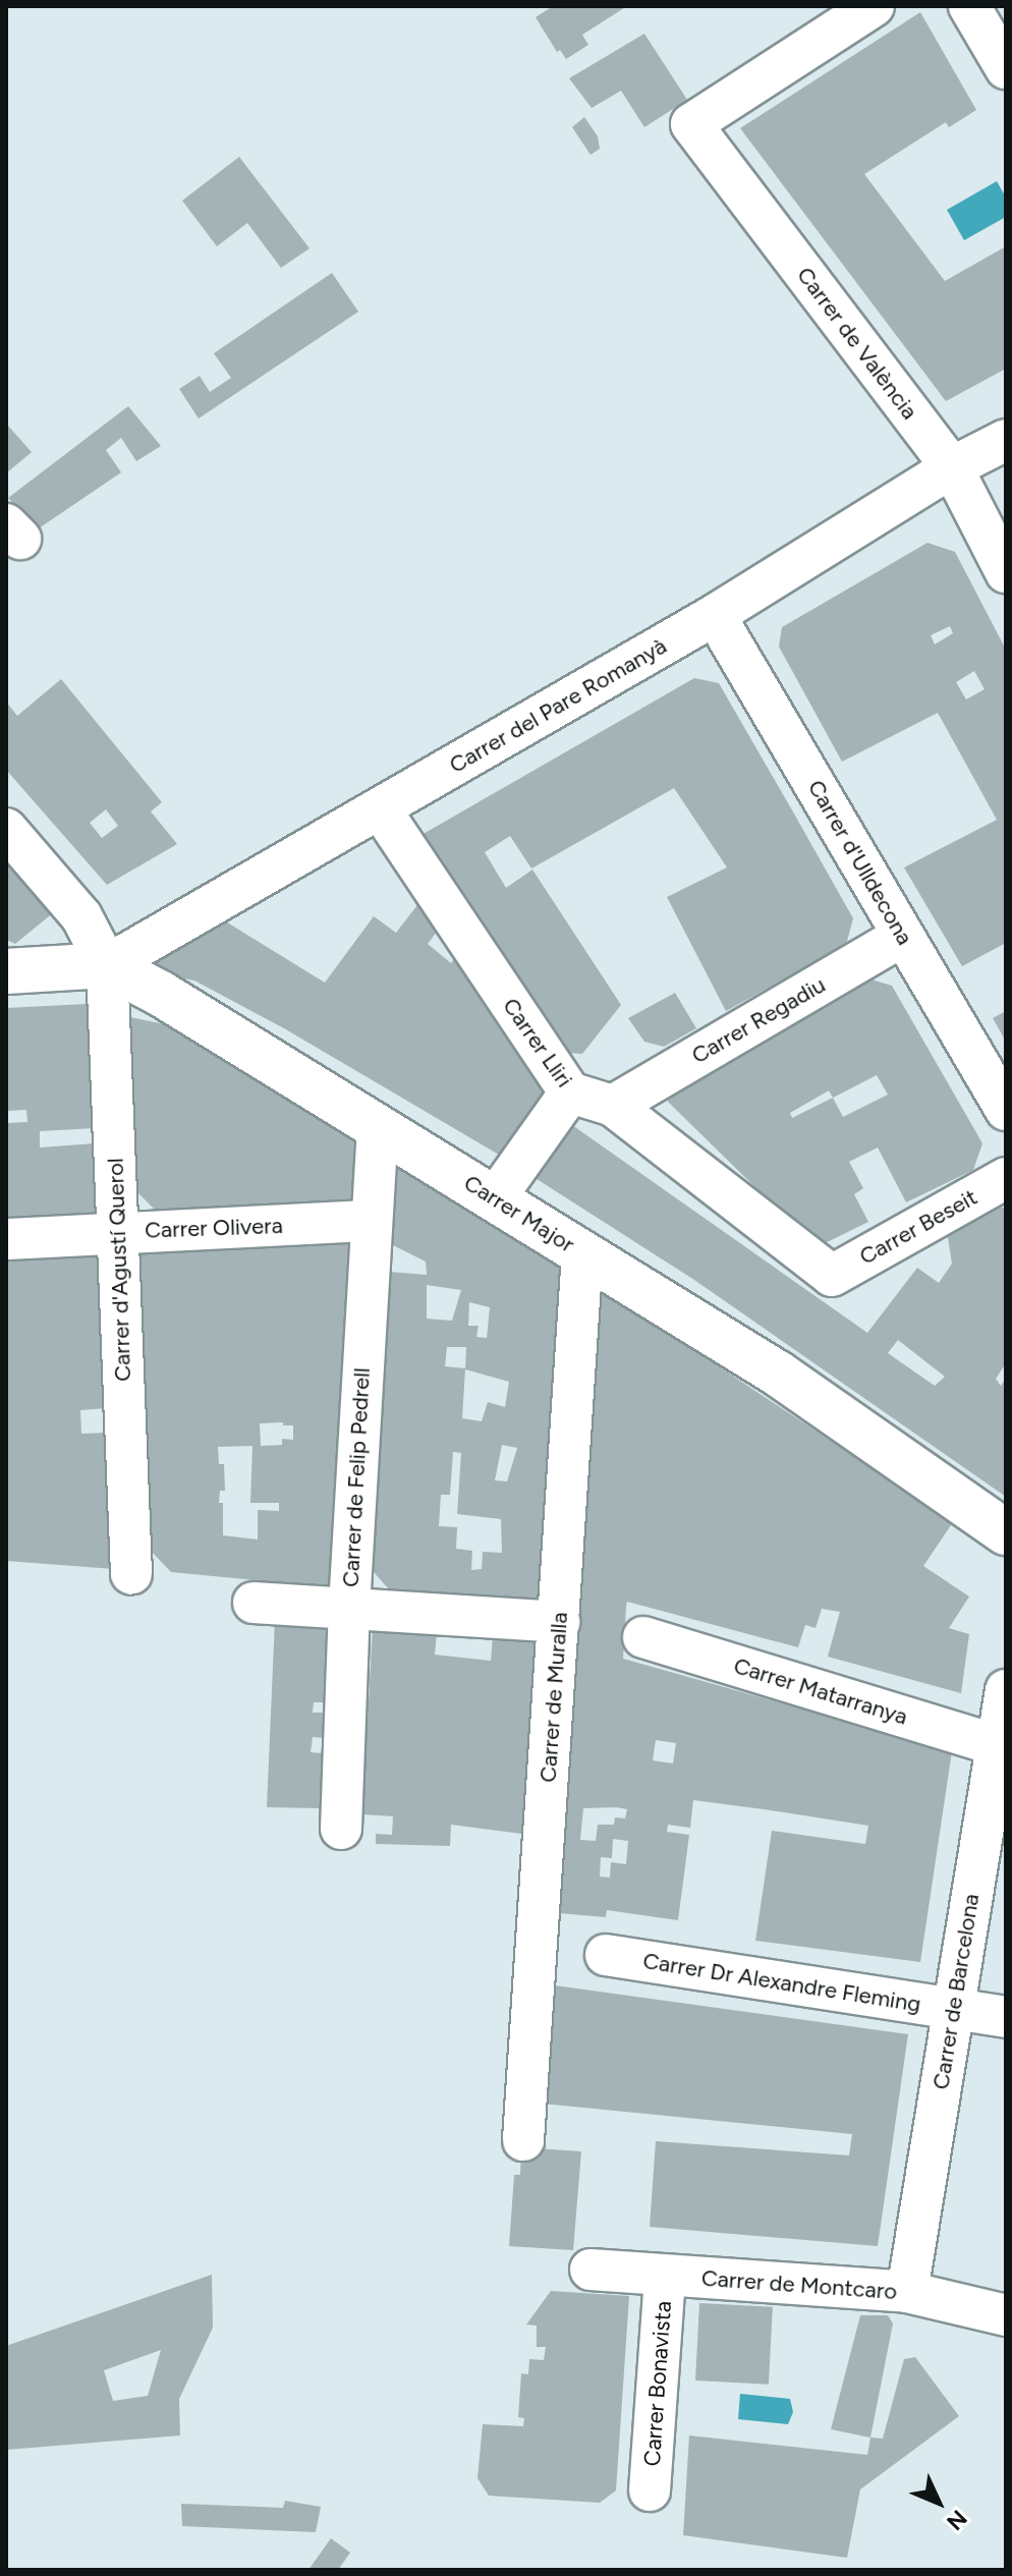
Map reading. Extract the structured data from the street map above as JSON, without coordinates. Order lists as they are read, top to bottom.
{
  "streets": {
    "street": [
      "Carrer de València",
      "Carrer del Pare Romanyà",
      "Carrer d'Ulldecona",
      "Carrer Regadiu",
      "Carrer Lliri",
      "Carrer Major",
      "Carrer Beseit",
      "Carrer Olivera",
      "Carrer d'Agustí Querol",
      "Carrer de Felip Pedrell",
      "Carrer Matarranya",
      "Carrer de Muralla",
      "Carrer Dr Alexandre Fleming",
      "Carrer de Barcelona",
      "Carrer de Montcaro",
      "Carrer Bonavista"
    ]
  },
  "crossings": [
    ["Carrer de València", "Carrer del Pare Romanyà"],
    ["Carrer del Pare Romanyà", "Carrer d'Ulldecona"],
    ["Carrer del Pare Romanyà", "Carrer Lliri"],
    ["Carrer del Pare Romanyà", "Carrer Major"],
    ["Carrer del Pare Romanyà", "Carrer d'Agustí Querol"],
    ["Carrer d'Ulldecona", "Carrer Regadiu"],
    ["Carrer Regadiu", "Carrer Lliri"],
    ["Carrer Lliri", "Carrer Beseit"],
    ["Carrer Major", "Carrer d'Agustí Querol"],
    ["Carrer Major", "Carrer de Felip Pedrell"],
    ["Carrer Major", "Carrer de Muralla"],
    ["Carrer Olivera", "Carrer d'Agustí Querol"],
    ["Carrer Olivera", "Carrer de Felip Pedrell"],
    ["Carrer Matarranya", "Carrer de Barcelona"],
    ["Carrer Dr Alexandre Fleming", "Carrer de Barcelona"],
    ["Carrer de Barcelona", "Carrer de Montcaro"],
    ["Carrer de Montcaro", "Carrer Bonavista"]
  ],
  "north": "bottom right"
}
